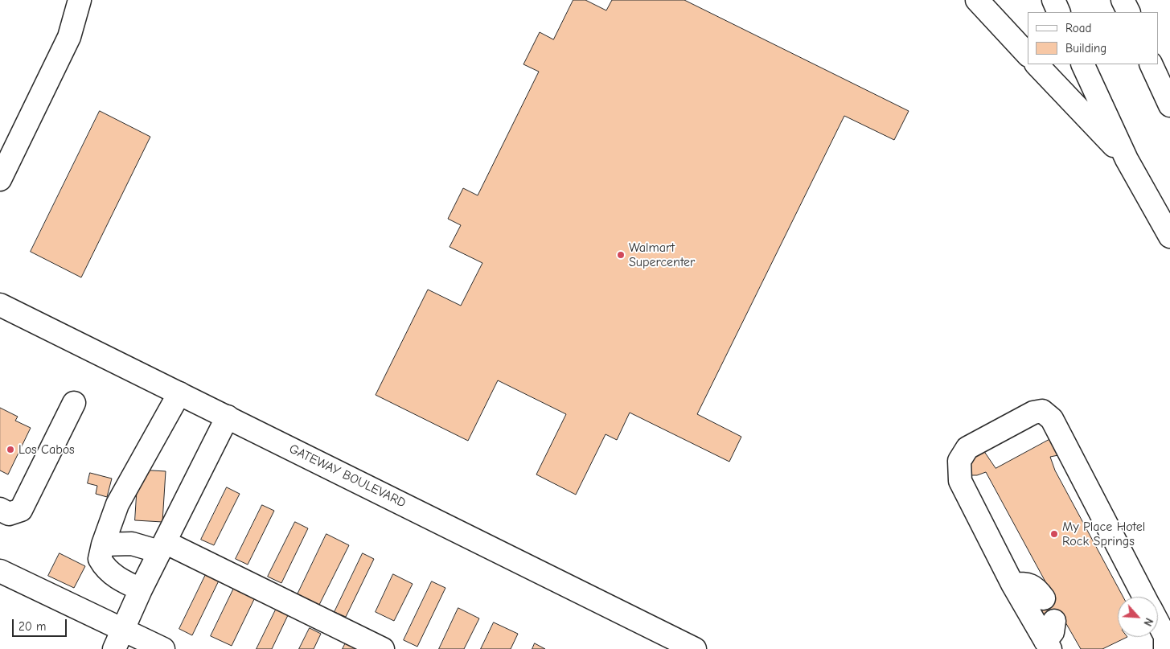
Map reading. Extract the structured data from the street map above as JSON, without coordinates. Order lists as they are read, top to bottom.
{
  "streets": {
    "main road": ["GATEWAY BOULEVARD"]
  },
  "places": ["Walmart Supercenter", "Los Cabos", "My Place Hotel Rock Springs"],
  "legend": ["Road", "Building"],
  "scale_bar": "20 m",
  "north": "bottom right"
}
